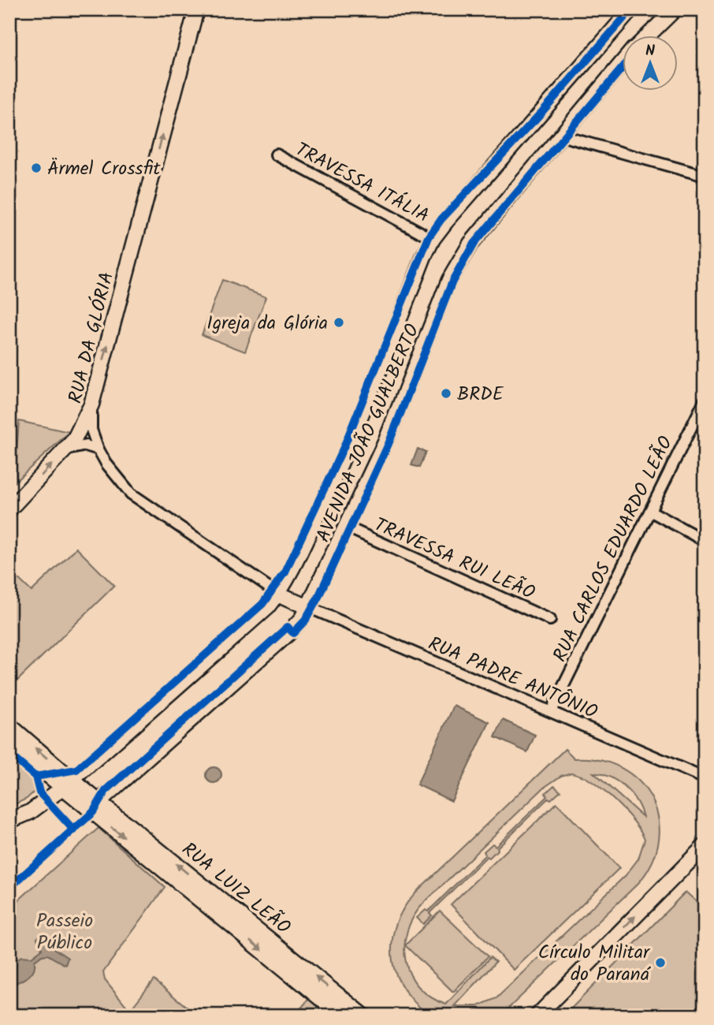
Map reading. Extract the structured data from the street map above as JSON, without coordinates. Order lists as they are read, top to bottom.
{
  "streets": {
    "street": [
      "TRAVESSA ITÁLIA",
      "RUA DA GLÓRIA",
      "AVENIDA JOÃO GUALBERTO",
      "RUA CARLOS EDUARDO LEÃO",
      "TRAVESSA RUI LEÃO",
      "RUA PADRE ANTÔNIO",
      "RUA LUIZ LEÃO"
    ]
  },
  "crossings": [
    ["TRAVESSA ITÁLIA", "AVENIDA JOÃO GUALBERTO"],
    ["RUA DA GLÓRIA", "AVENIDA JOÃO GUALBERTO"],
    ["AVENIDA JOÃO GUALBERTO", "TRAVESSA RUI LEÃO"],
    ["AVENIDA JOÃO GUALBERTO", "RUA PADRE ANTÔNIO"],
    ["AVENIDA JOÃO GUALBERTO", "RUA LUIZ LEÃO"],
    ["RUA CARLOS EDUARDO LEÃO", "RUA PADRE ANTÔNIO"]
  ],
  "one_way": ["RUA DA GLÓRIA"],
  "parks": ["Passeio Público"],
  "places": [
    "Ärmel Crossfit",
    "Igreja da Glória",
    "BRDE",
    "Círculo Militar do Paraná"
  ],
  "north": "top"
}
